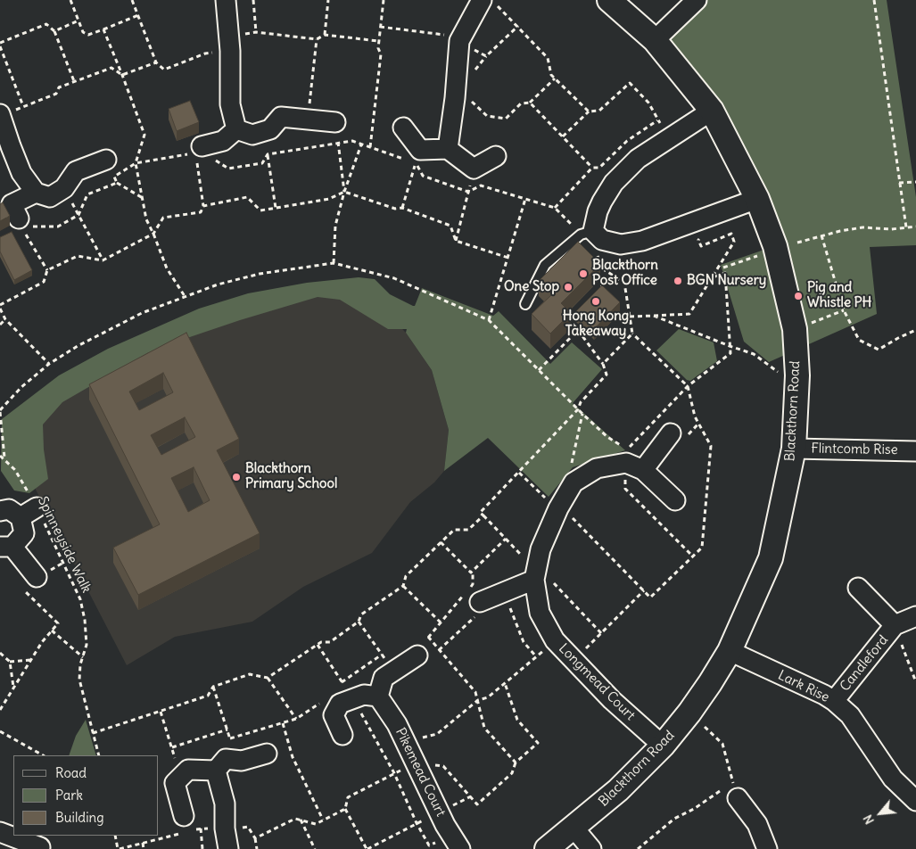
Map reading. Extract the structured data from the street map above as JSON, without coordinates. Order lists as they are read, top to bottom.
{
  "streets": {
    "street": [
      "Blackthorn Road",
      "Flintcomb Rise",
      "Candleford",
      "Longmead Court",
      "Lark Rise",
      "Pikemead Court"
    ],
    "path": ["Spinneyside Walk"]
  },
  "crossings": [
    ["Blackthorn Road", "Flintcomb Rise"],
    ["Blackthorn Road", "Longmead Court"],
    ["Blackthorn Road", "Lark Rise"],
    ["Candleford", "Lark Rise"]
  ],
  "places": [
    "Blackthorn Post Office",
    "BGN Nursery",
    "One Stop",
    "Pig and Whistle PH",
    "Hong Kong Takeaway",
    "Blackthorn Primary School"
  ],
  "legend": ["Road", "Park", "Building"],
  "north": "bottom left"
}
